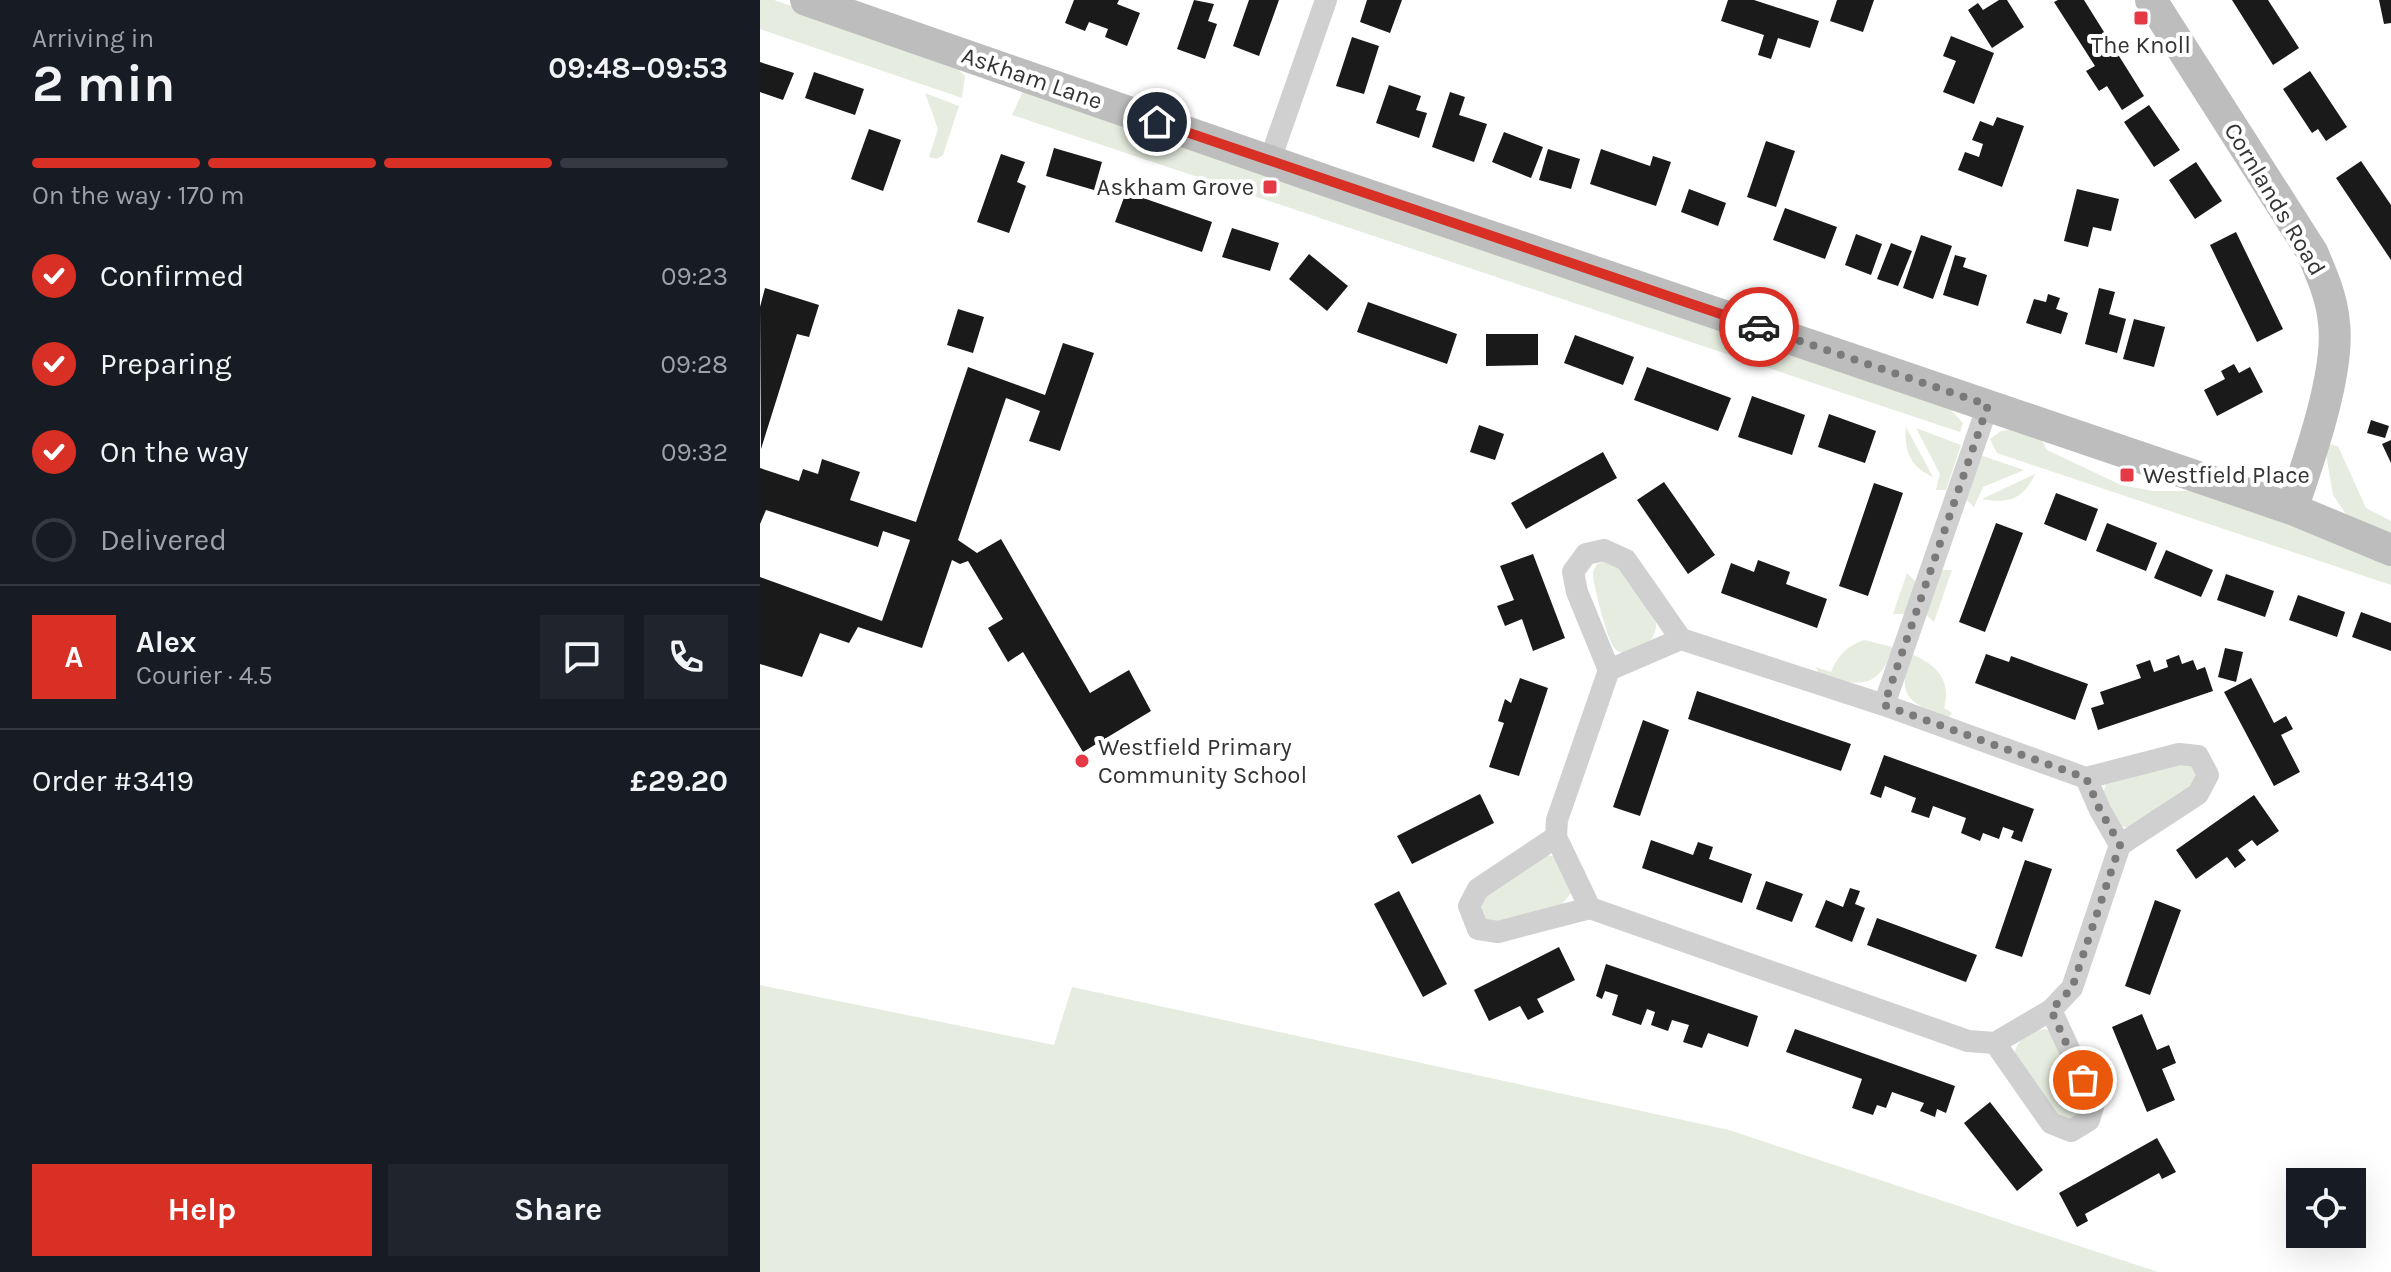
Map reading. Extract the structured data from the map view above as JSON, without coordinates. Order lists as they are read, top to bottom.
{
  "streets": {
    "street": ["Askham Lane", "Cornlands Road"]
  },
  "crossings": [
    ["Askham Lane", "Cornlands Road"]
  ],
  "places": {
    "transit": ["The Knoll", "Askham Grove", "Westfield Place"],
    "other": ["Westfield Primary Community School"]
  },
  "page": {
    "heading": ["2 min", "Arriving in", "09:48–09:53"],
    "panel": [
      "Alex",
      "Courier · 4.5",
      "Order #3419",
      "£29.20"
    ],
    "bar": "On the way · 170 m",
    "list": [
      ["Confirmed", "09:23"],
      ["Preparing", "09:28"],
      ["On the way", "09:32"],
      "Delivered"
    ],
    "round": "A",
    "buttons": ["Help", "Share"]
  }
}
